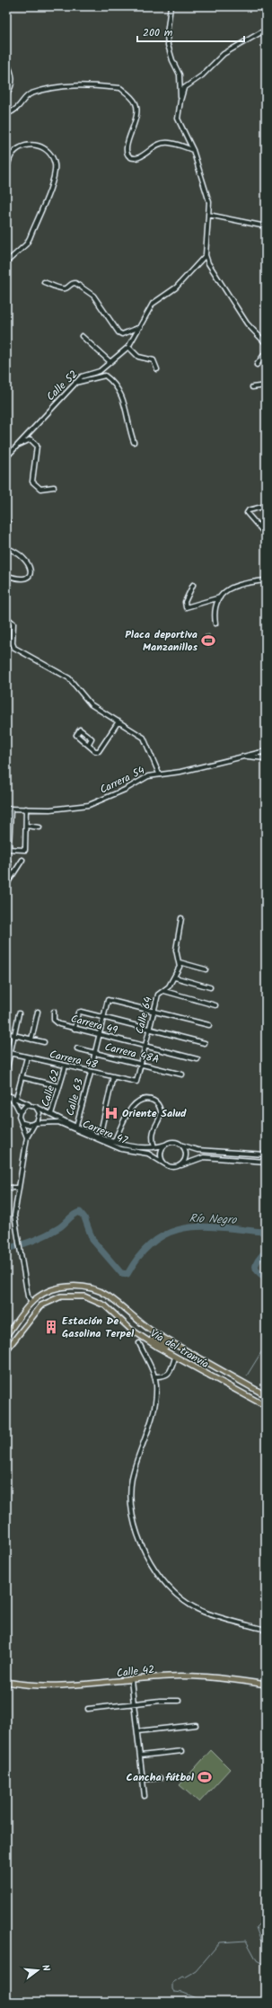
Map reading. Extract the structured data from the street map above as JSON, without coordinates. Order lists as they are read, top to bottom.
{
  "streets": {
    "main road": ["Vía del tranvía", "Calle 42"],
    "street": [
      "Calle 52",
      "Carrera 54",
      "Calle 64",
      "Carrera 49",
      "Carrera 48A",
      "Carrera 48",
      "Calle 62",
      "Calle 63",
      "Carrera 47"
    ]
  },
  "crossings": [
    ["Calle 64", "Carrera 49"],
    ["Calle 64", "Carrera 48A"],
    ["Calle 64", "Carrera 48"],
    ["Calle 64", "Calle 63"],
    ["Carrera 49", "Calle 63"],
    ["Carrera 48A", "Calle 63"],
    ["Carrera 48", "Calle 62"],
    ["Carrera 48", "Calle 63"],
    ["Calle 62", "Carrera 47"],
    ["Calle 63", "Carrera 47"]
  ],
  "water": ["Río Negro"],
  "places": {
    "sports": ["Placa deportiva Manzanillos", "Cancha fútbol"],
    "hospital": ["Oriente Salud"],
    "building": ["Estación De Gasolina Terpel"]
  },
  "scale_bar": "200 m",
  "north": "right"
}
